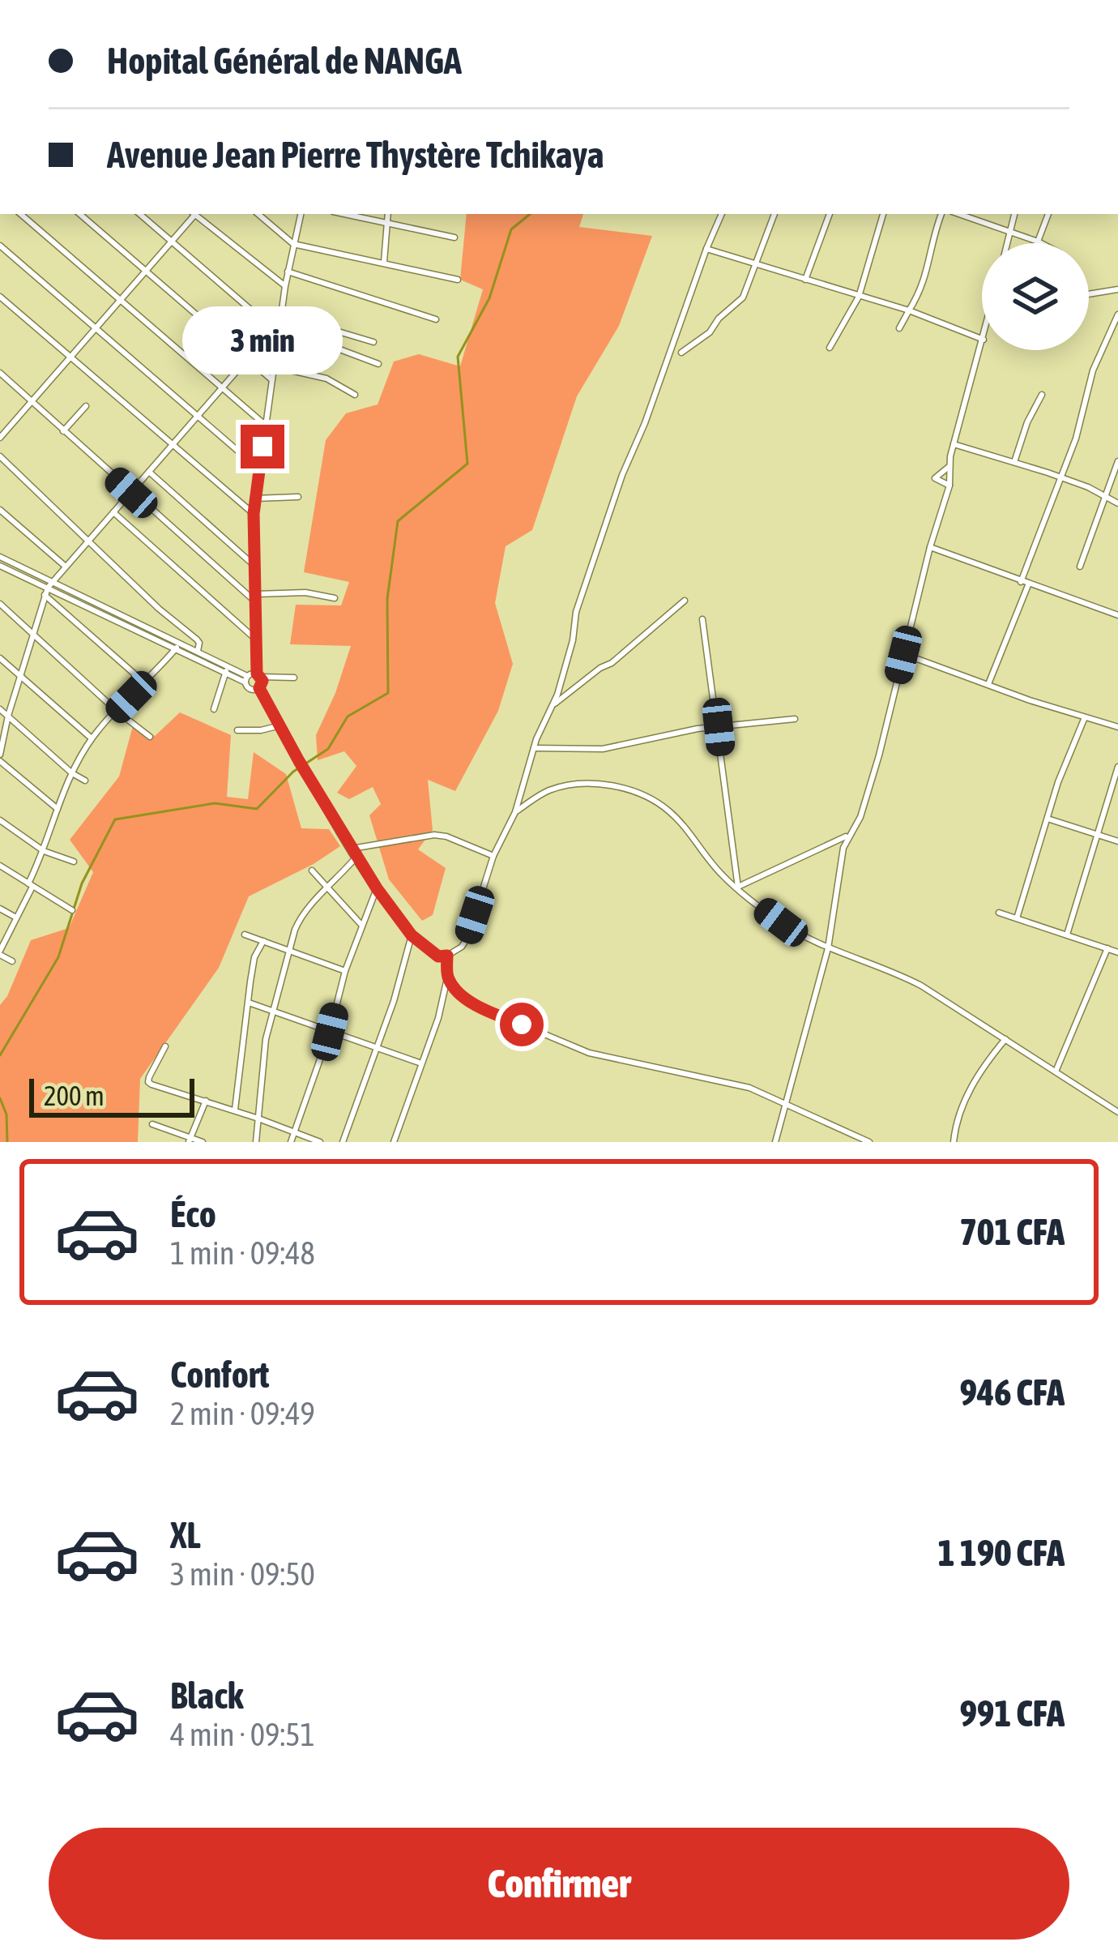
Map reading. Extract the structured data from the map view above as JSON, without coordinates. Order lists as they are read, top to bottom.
{
  "scale_bar": "200 m",
  "page": {
    "banner": ["Hopital Général de NANGA", "Avenue Jean Pierre Thystère Tchikaya"],
    "bubble": "3 min",
    "scale": "200 m",
    "list": [
      {
        "name": "Éco",
        "note": "1 min · 09:48",
        "value": "701 CFA"
      },
      {
        "name": "Confort",
        "note": "2 min · 09:49",
        "value": "946 CFA"
      },
      {
        "name": "XL",
        "note": "3 min · 09:50",
        "value": "1 190 CFA"
      },
      {
        "name": "Black",
        "note": "4 min · 09:51",
        "value": "991 CFA"
      }
    ],
    "buttons": "Confirmer"
  }
}
